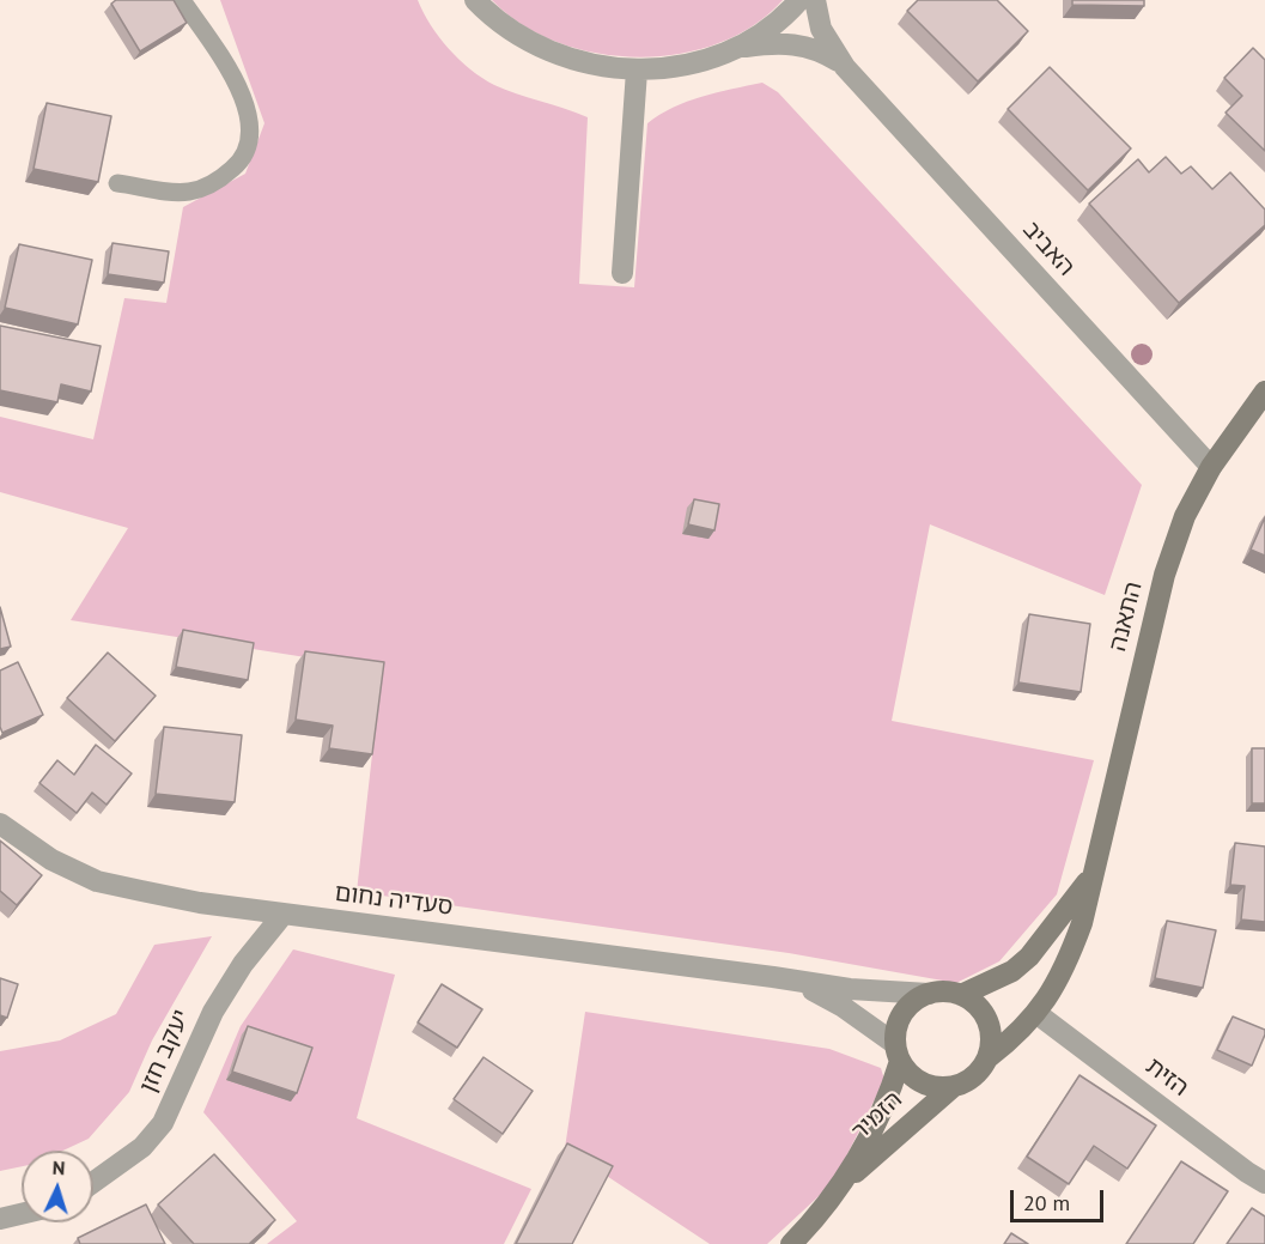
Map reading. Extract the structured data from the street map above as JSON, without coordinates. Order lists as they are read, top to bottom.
{
  "streets": {
    "street": [
      "האביב",
      "התאנה",
      "סעדיה נחום",
      "יעקב חזן",
      "הזית",
      "הזמיר"
    ]
  },
  "crossings": [
    ["האביב", "התאנה"],
    ["התאנה", "סעדיה נחום"],
    ["התאנה", "הזית"],
    ["התאנה", "הזמיר"],
    ["סעדיה נחום", "יעקב חזן"],
    ["סעדיה נחום", "הזמיר"]
  ],
  "scale_bar": "20 m",
  "north": "top"
}
